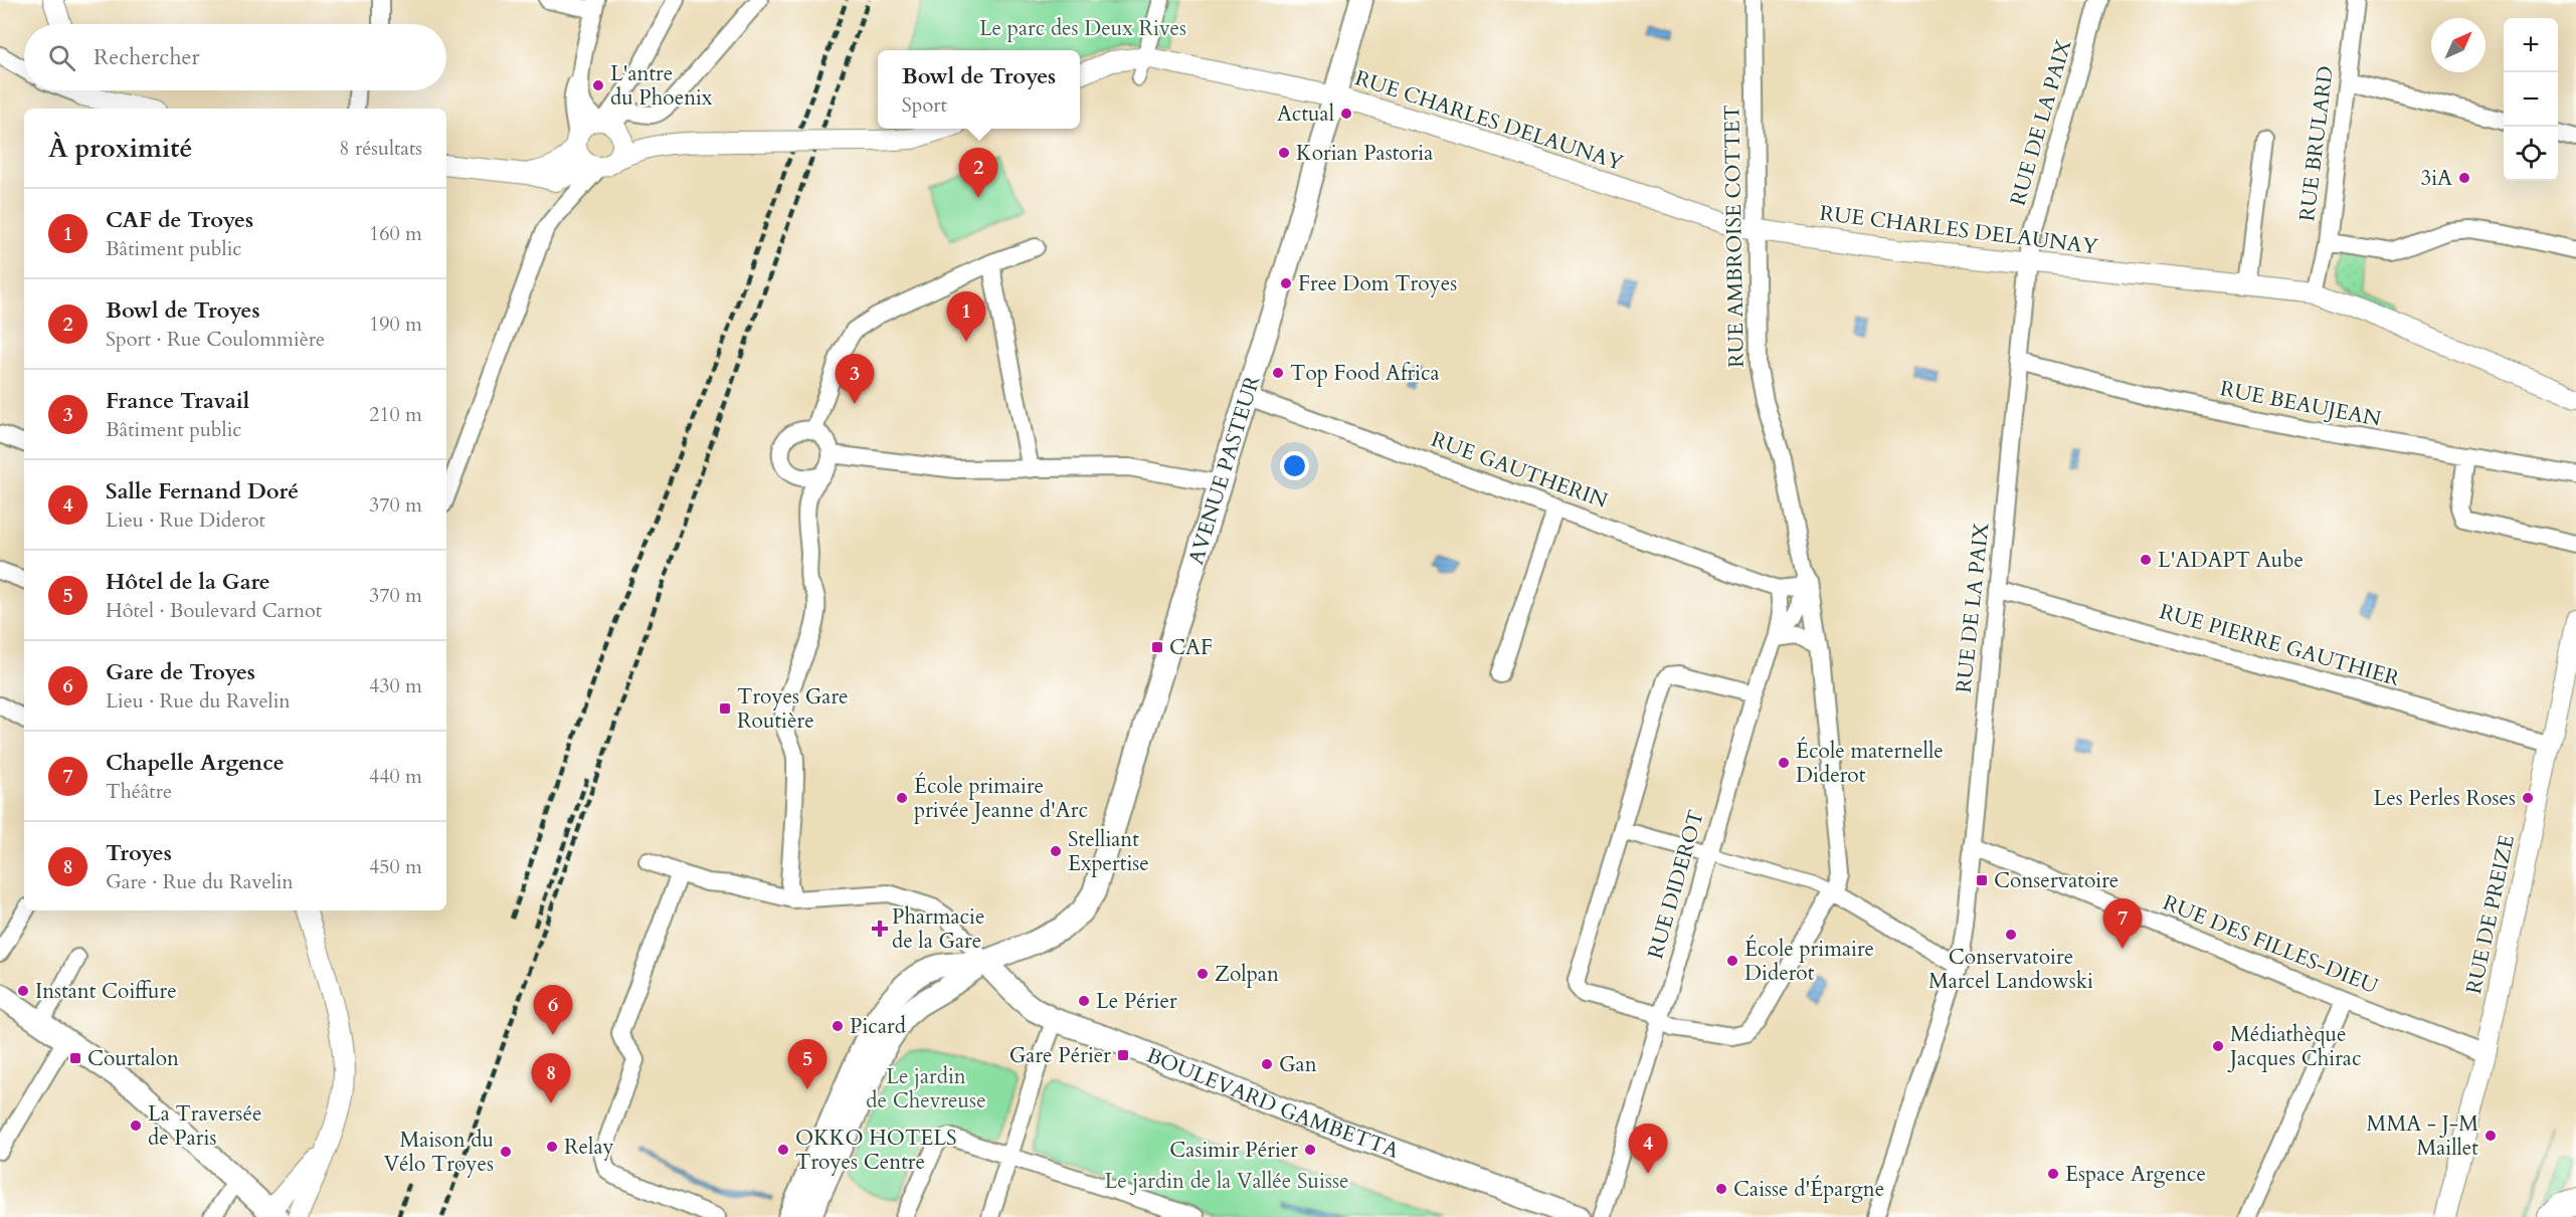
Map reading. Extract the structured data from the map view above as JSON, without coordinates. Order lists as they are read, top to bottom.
{
  "streets": {
    "main road": ["AVENUE PASTEUR", "BOULEVARD GAMBETTA"],
    "street": [
      "RUE CHARLES DELAUNAY",
      "RUE DE LA PAIX",
      "RUE BRULARD",
      "RUE AMBROISE COTTET",
      "RUE BEAUJEAN",
      "RUE GAUTHERIN",
      "RUE PIERRE GAUTHIER",
      "RUE DIDEROT",
      "RUE DE PREIZE",
      "RUE DES FILLES-DIEU"
    ]
  },
  "crossings": [
    ["RUE CHARLES DELAUNAY", "RUE DE LA PAIX"],
    ["RUE CHARLES DELAUNAY", "RUE BRULARD"],
    ["RUE CHARLES DELAUNAY", "RUE AMBROISE COTTET"],
    ["RUE CHARLES DELAUNAY", "AVENUE PASTEUR"],
    ["RUE DE LA PAIX", "RUE BEAUJEAN"],
    ["RUE DE LA PAIX", "RUE PIERRE GAUTHIER"],
    ["RUE DE LA PAIX", "RUE DES FILLES-DIEU"],
    ["RUE AMBROISE COTTET", "RUE GAUTHERIN"],
    ["RUE AMBROISE COTTET", "RUE DIDEROT"],
    ["AVENUE PASTEUR", "RUE GAUTHERIN"],
    ["AVENUE PASTEUR", "BOULEVARD GAMBETTA"],
    ["RUE GAUTHERIN", "RUE DIDEROT"],
    ["RUE PIERRE GAUTHIER", "RUE DE PREIZE"],
    ["RUE DE PREIZE", "RUE DES FILLES-DIEU"]
  ],
  "parks": ["Le parc des Deux Rives", "Le jardin de Chevreuse", "Le jardin de la Vallée Suisse"],
  "places": {
    "other": [
      "L'antre du Phoenix",
      "Actual",
      "Korian Pastoria",
      "3iA",
      "Free Dom Troyes",
      "Top Food Africa",
      "L'ADAPT Aube",
      "École maternelle Diderot",
      "École primaire privée Jeanne d'Arc",
      "Les Perles Roses",
      "Stelliant Expertise",
      "Conservatoire Marcel Landowski",
      "École primaire Diderot",
      "Zolpan",
      "Instant Coiffure",
      "Le Périer",
      "Picard",
      "Médiathèque Jacques Chirac",
      "Gan",
      "La Traversée de Paris",
      "MMA - J-M Maillet",
      "Relay",
      "OKKO HOTELS Troyes Centre",
      "Casimir Périer",
      "Maison du Vélo Troyes",
      "Espace Argence",
      "Caisse d'Épargne"
    ],
    "transit": [
      "CAF",
      "Troyes Gare Routière",
      "Conservatoire",
      "Gare Périer",
      "Courtalon"
    ],
    "health": ["Pharmacie de la Gare"]
  },
  "north": "top right",
  "page": {
    "map_buttons": ["+", "−"],
    "search": "Rechercher",
    "popup": ["Bowl de Troyes", "Sport"],
    "heading": ["À proximité", "8 résultats"],
    "pins": [
      "2",
      "1",
      "3",
      "7",
      "6",
      "5",
      "8",
      "4"
    ],
    "list": [
      {
        "mark": "1",
        "name": "CAF de Troyes",
        "note": "Bâtiment public",
        "value": "160 m"
      },
      {
        "mark": "2",
        "name": "Bowl de Troyes",
        "note": "Sport · Rue Coulommière",
        "value": "190 m"
      },
      {
        "mark": "3",
        "name": "France Travail",
        "note": "Bâtiment public",
        "value": "210 m"
      },
      {
        "mark": "4",
        "name": "Salle Fernand Doré",
        "note": "Lieu · Rue Diderot",
        "value": "370 m"
      },
      {
        "mark": "5",
        "name": "Hôtel de la Gare",
        "note": "Hôtel · Boulevard Carnot",
        "value": "370 m"
      },
      {
        "mark": "6",
        "name": "Gare de Troyes",
        "note": "Lieu · Rue du Ravelin",
        "value": "430 m"
      },
      {
        "mark": "7",
        "name": "Chapelle Argence",
        "note": "Théâtre",
        "value": "440 m"
      },
      {
        "mark": "8",
        "name": "Troyes",
        "note": "Gare · Rue du Ravelin",
        "value": "450 m"
      }
    ]
  }
}
